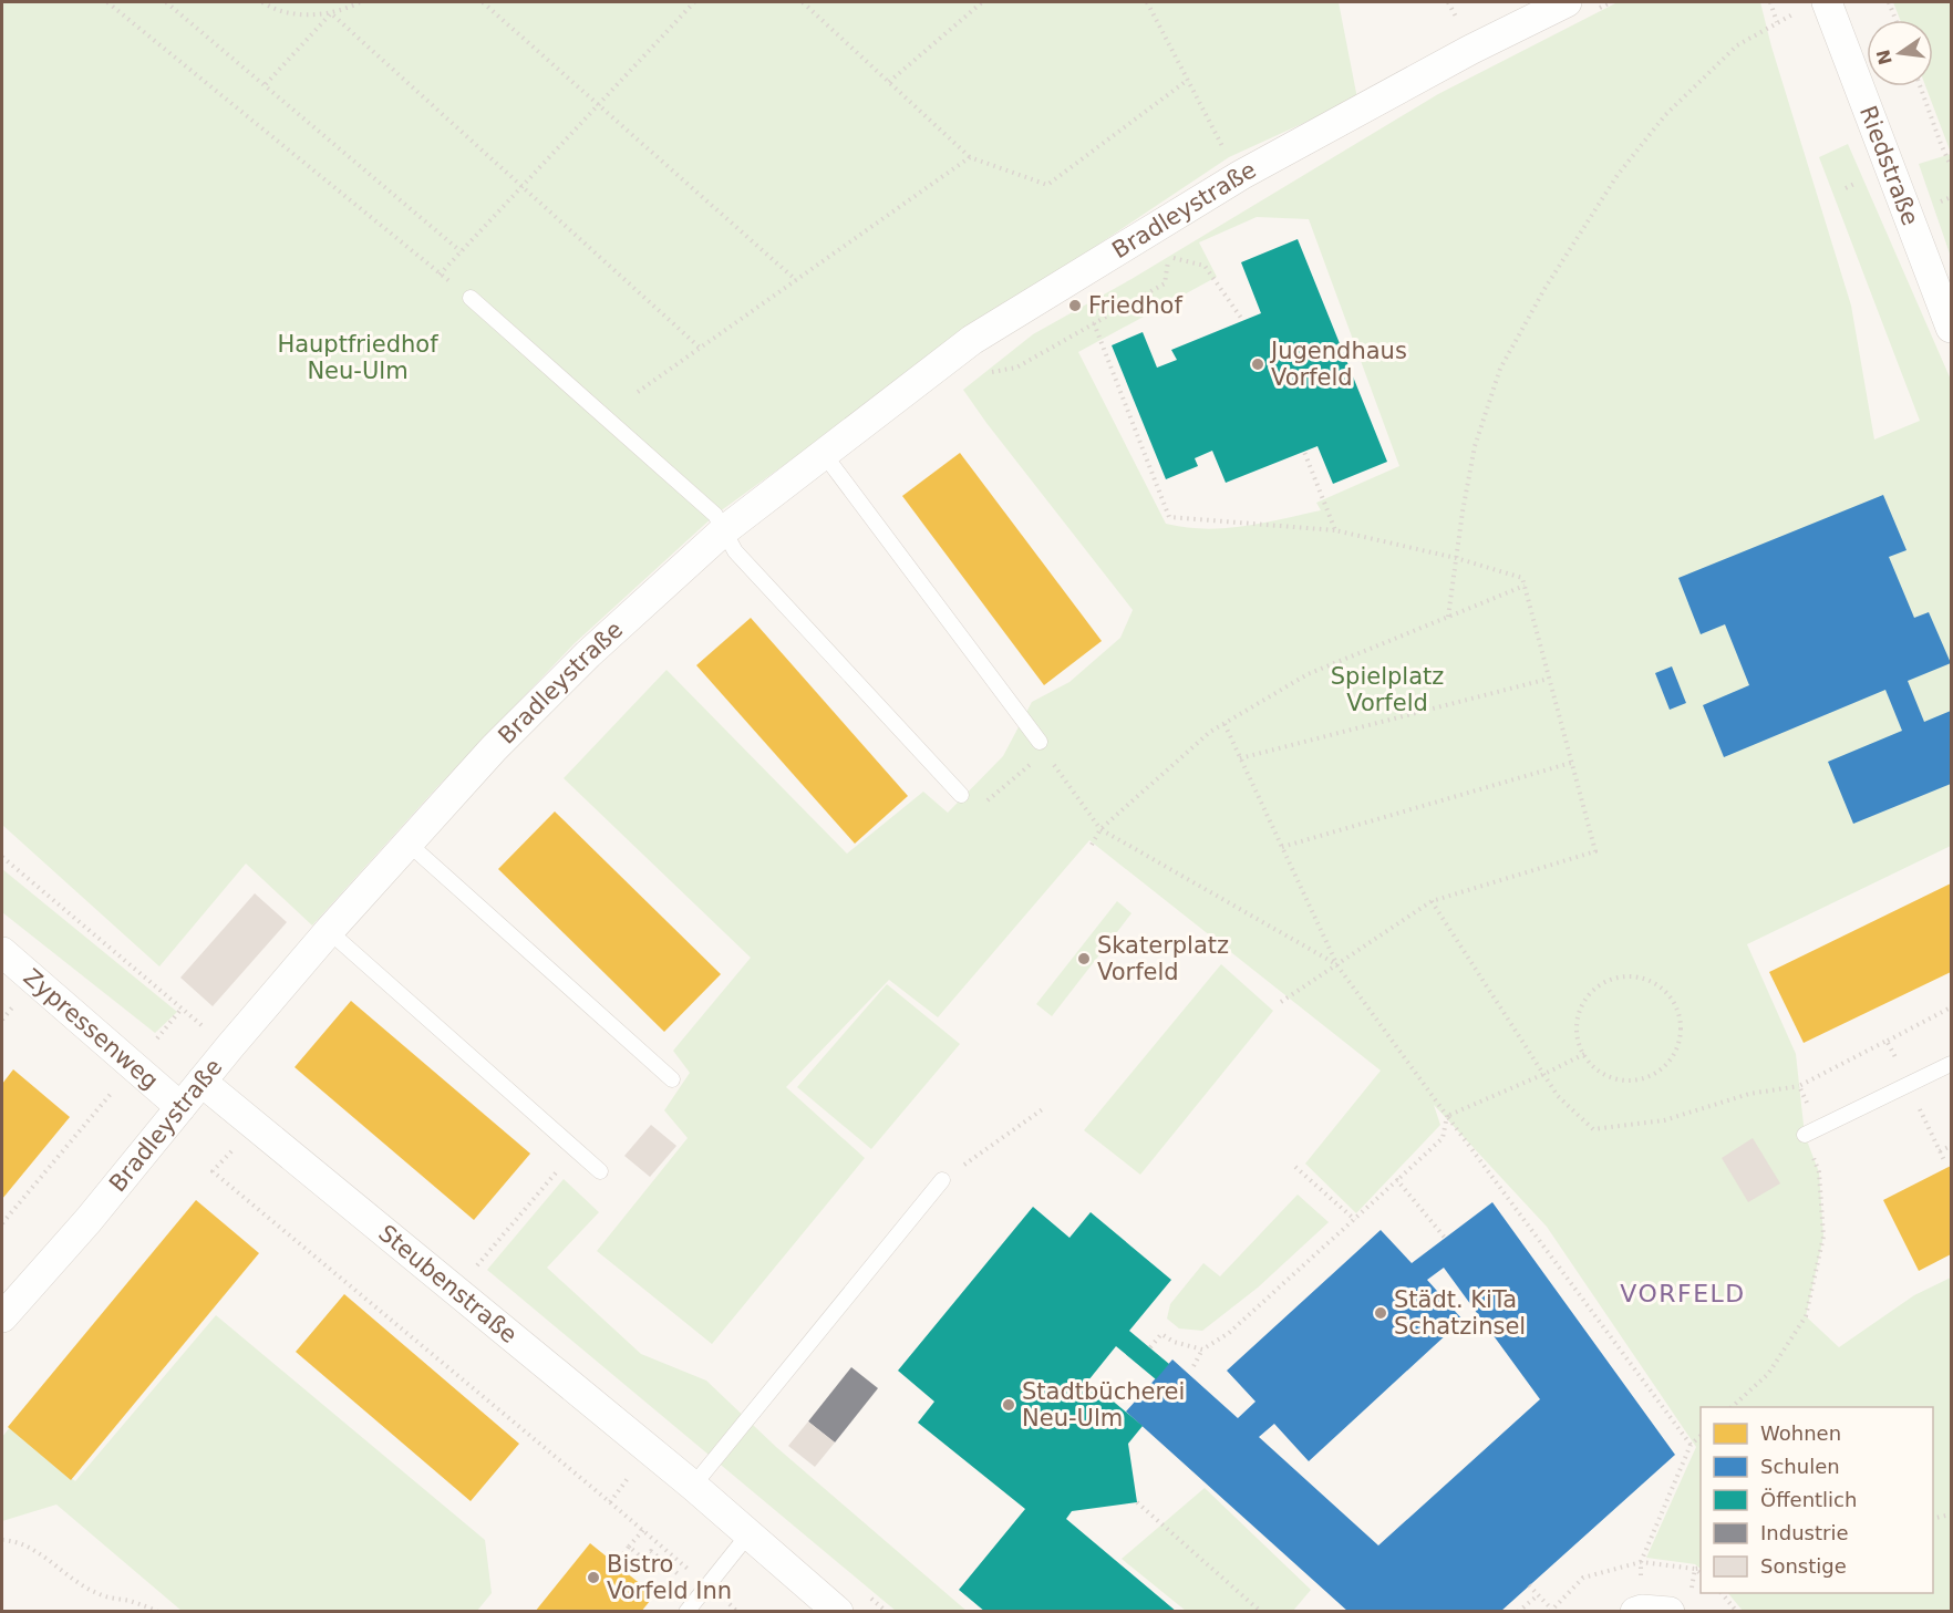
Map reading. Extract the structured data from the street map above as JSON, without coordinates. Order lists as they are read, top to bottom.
{
  "streets": {
    "street": [
      "Riedstraße",
      "Bradleystraße",
      "Zypressenweg",
      "Steubenstraße"
    ]
  },
  "crossings": [
    ["Bradleystraße", "Zypressenweg"],
    ["Bradleystraße", "Steubenstraße"]
  ],
  "districts": ["VORFELD"],
  "parks": ["Hauptfriedhof Neu-Ulm", "Spielplatz Vorfeld"],
  "places": [
    "Friedhof",
    "Jugendhaus Vorfeld",
    "Skaterplatz Vorfeld",
    "Städt. KiTa Schatzinsel",
    "Stadtbücherei Neu-Ulm",
    "Bistro Vorfeld Inn"
  ],
  "legend": [
    "Wohnen",
    "Schulen",
    "Öffentlich",
    "Industrie",
    "Sonstige"
  ],
  "north": "left"
}
